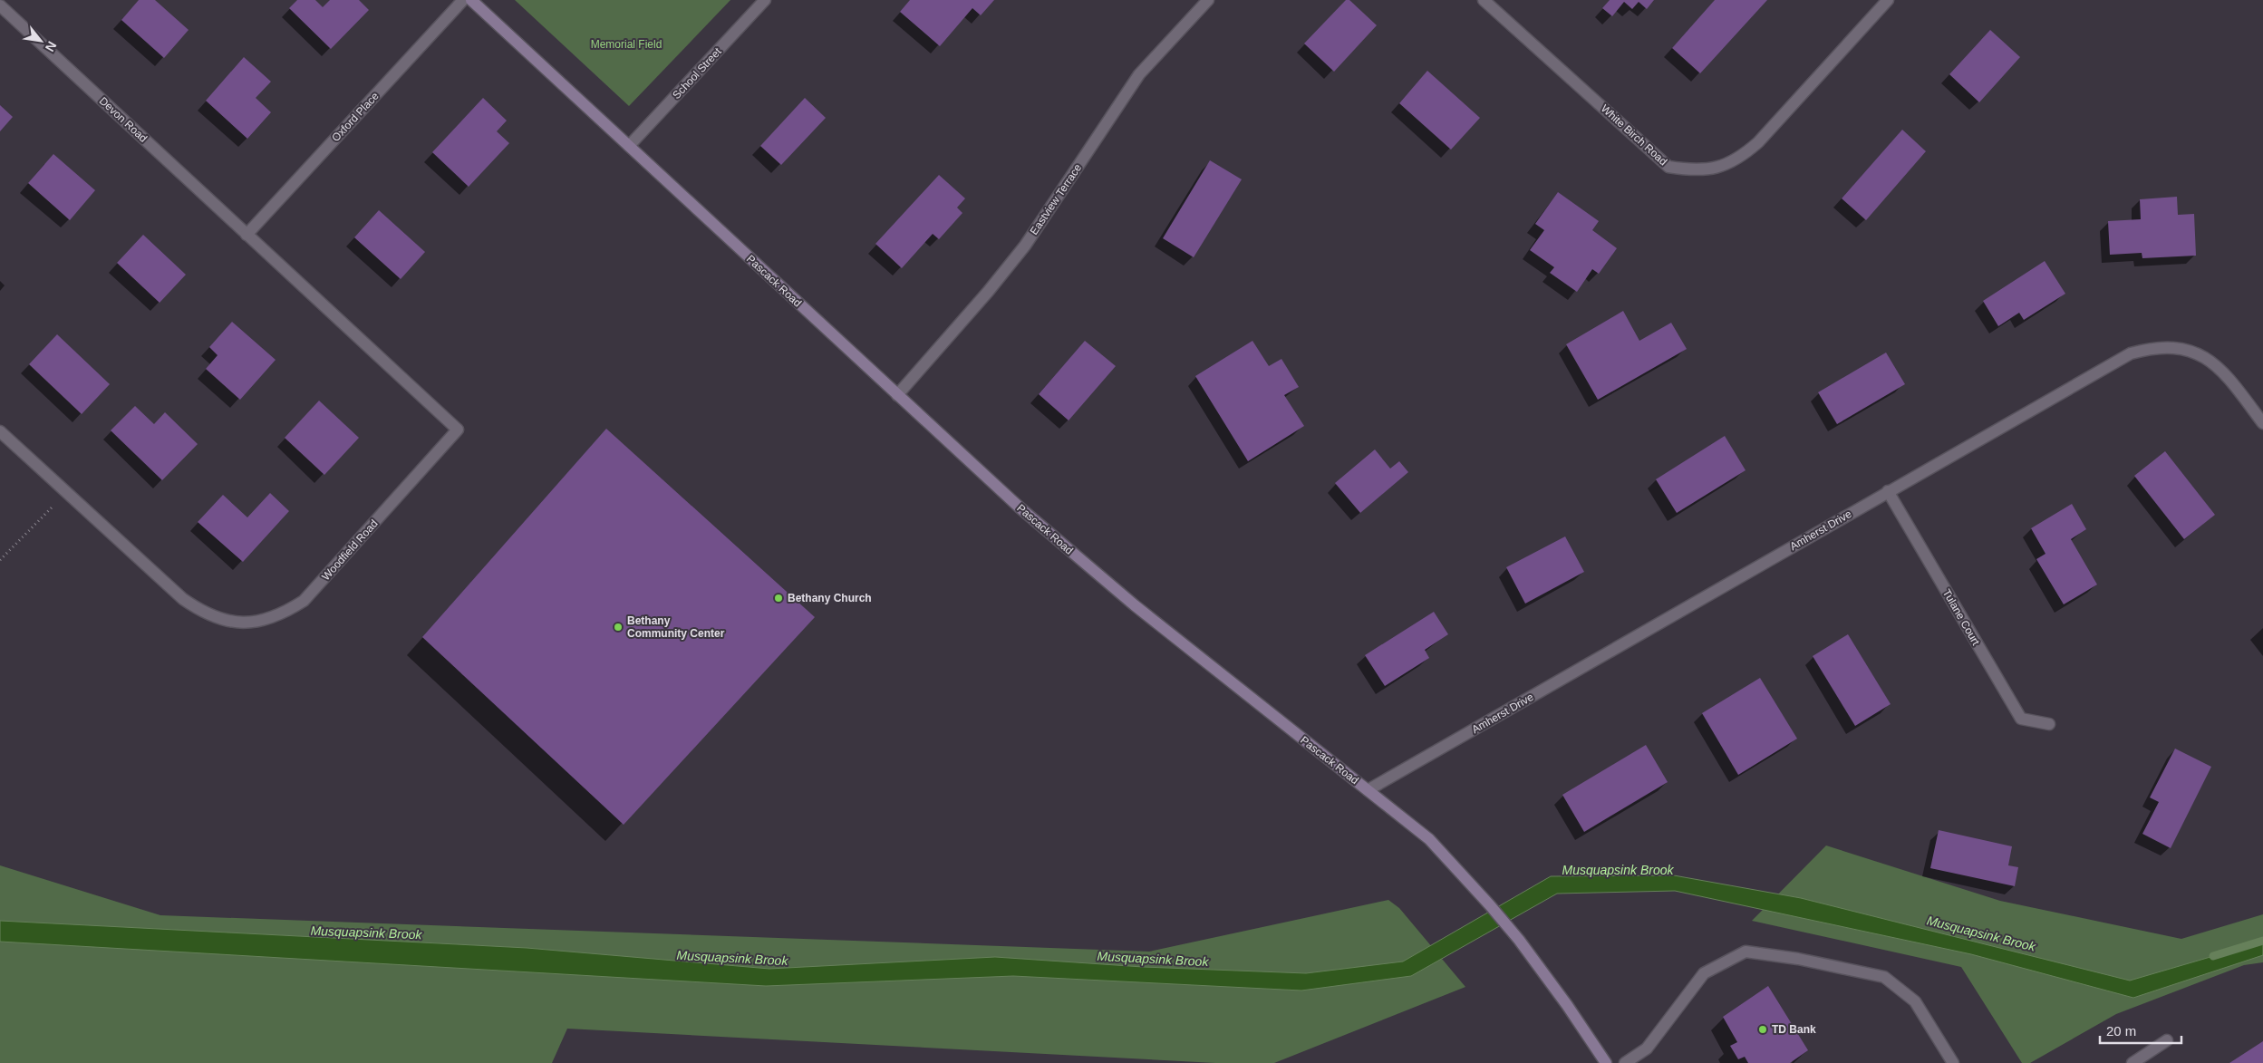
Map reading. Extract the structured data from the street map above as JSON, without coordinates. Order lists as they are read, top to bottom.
{
  "streets": {
    "street": [
      "School Street",
      "Oxford Place",
      "Devon Road",
      "White Birch Road",
      "Eastview Terrace",
      "Pascack Road",
      "Amherst Drive",
      "Woodfield Road",
      "Tulane Court"
    ]
  },
  "crossings": [
    ["School Street", "Pascack Road"],
    ["Oxford Place", "Devon Road"],
    ["Oxford Place", "Woodfield Road"],
    ["Devon Road", "Woodfield Road"],
    ["Eastview Terrace", "Pascack Road"],
    ["Pascack Road", "Amherst Drive"],
    ["Amherst Drive", "Tulane Court"]
  ],
  "water": ["Musquapsink Brook"],
  "parks": ["Memorial Field"],
  "places": ["Bethany Church", "Bethany Community Center", "TD Bank"],
  "scale_bar": "20 m",
  "north": "bottom right"
}
